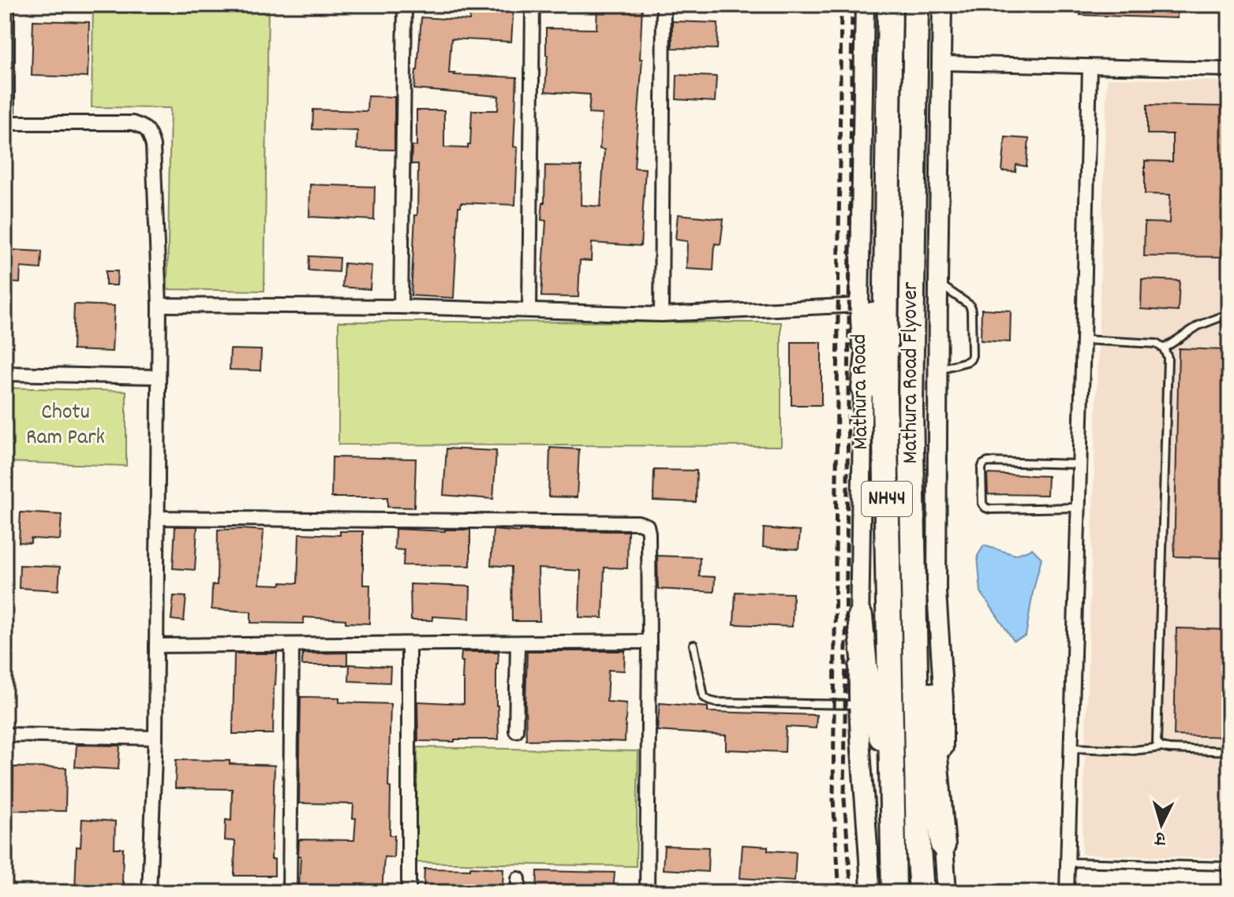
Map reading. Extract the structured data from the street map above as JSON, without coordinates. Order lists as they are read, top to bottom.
{
  "streets": {
    "highway": ["Mathura Road Flyover", "Mathura Road", "NH44"]
  },
  "crossings": [
    ["Mathura Road", "NH44"]
  ],
  "parks": ["Chotu Ram Park"],
  "north": "bottom"
}
